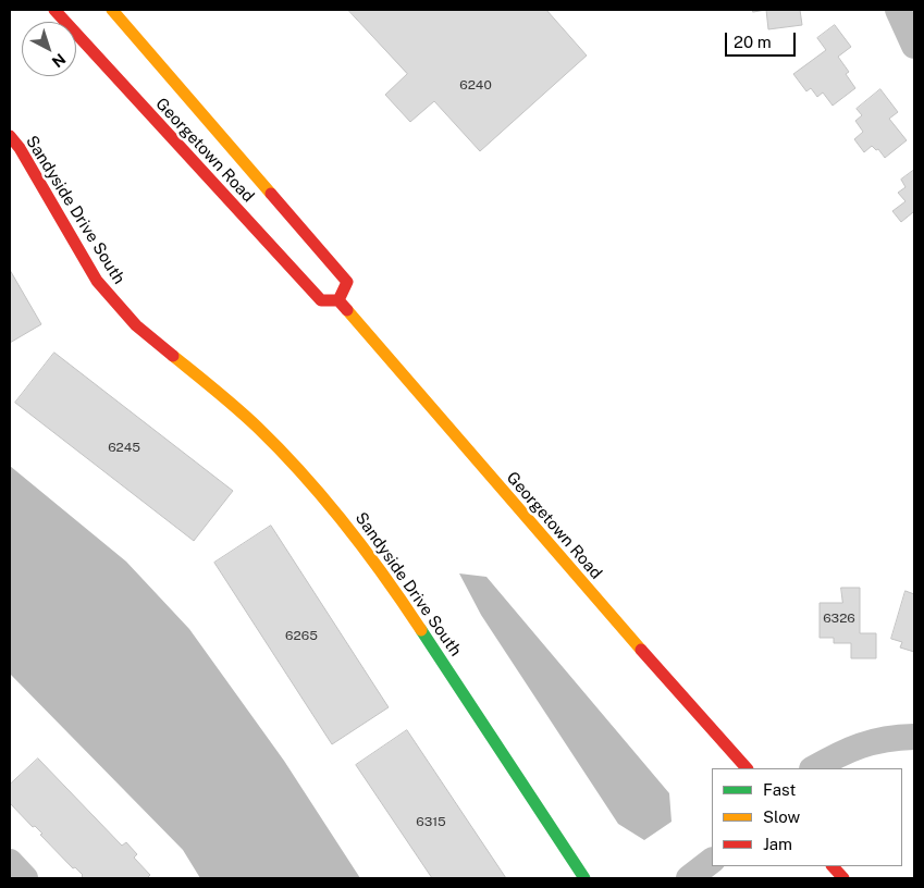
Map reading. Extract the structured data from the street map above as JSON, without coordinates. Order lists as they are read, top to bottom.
{
  "streets": {
    "main road": ["Georgetown Road", "Sandyside Drive South"]
  },
  "house_numbers": [
    "6240",
    "6245",
    "6326",
    "6265",
    "6315"
  ],
  "legend": ["Fast", "Slow", "Jam"],
  "scale_bar": "20 m",
  "north": "bottom right"
}
